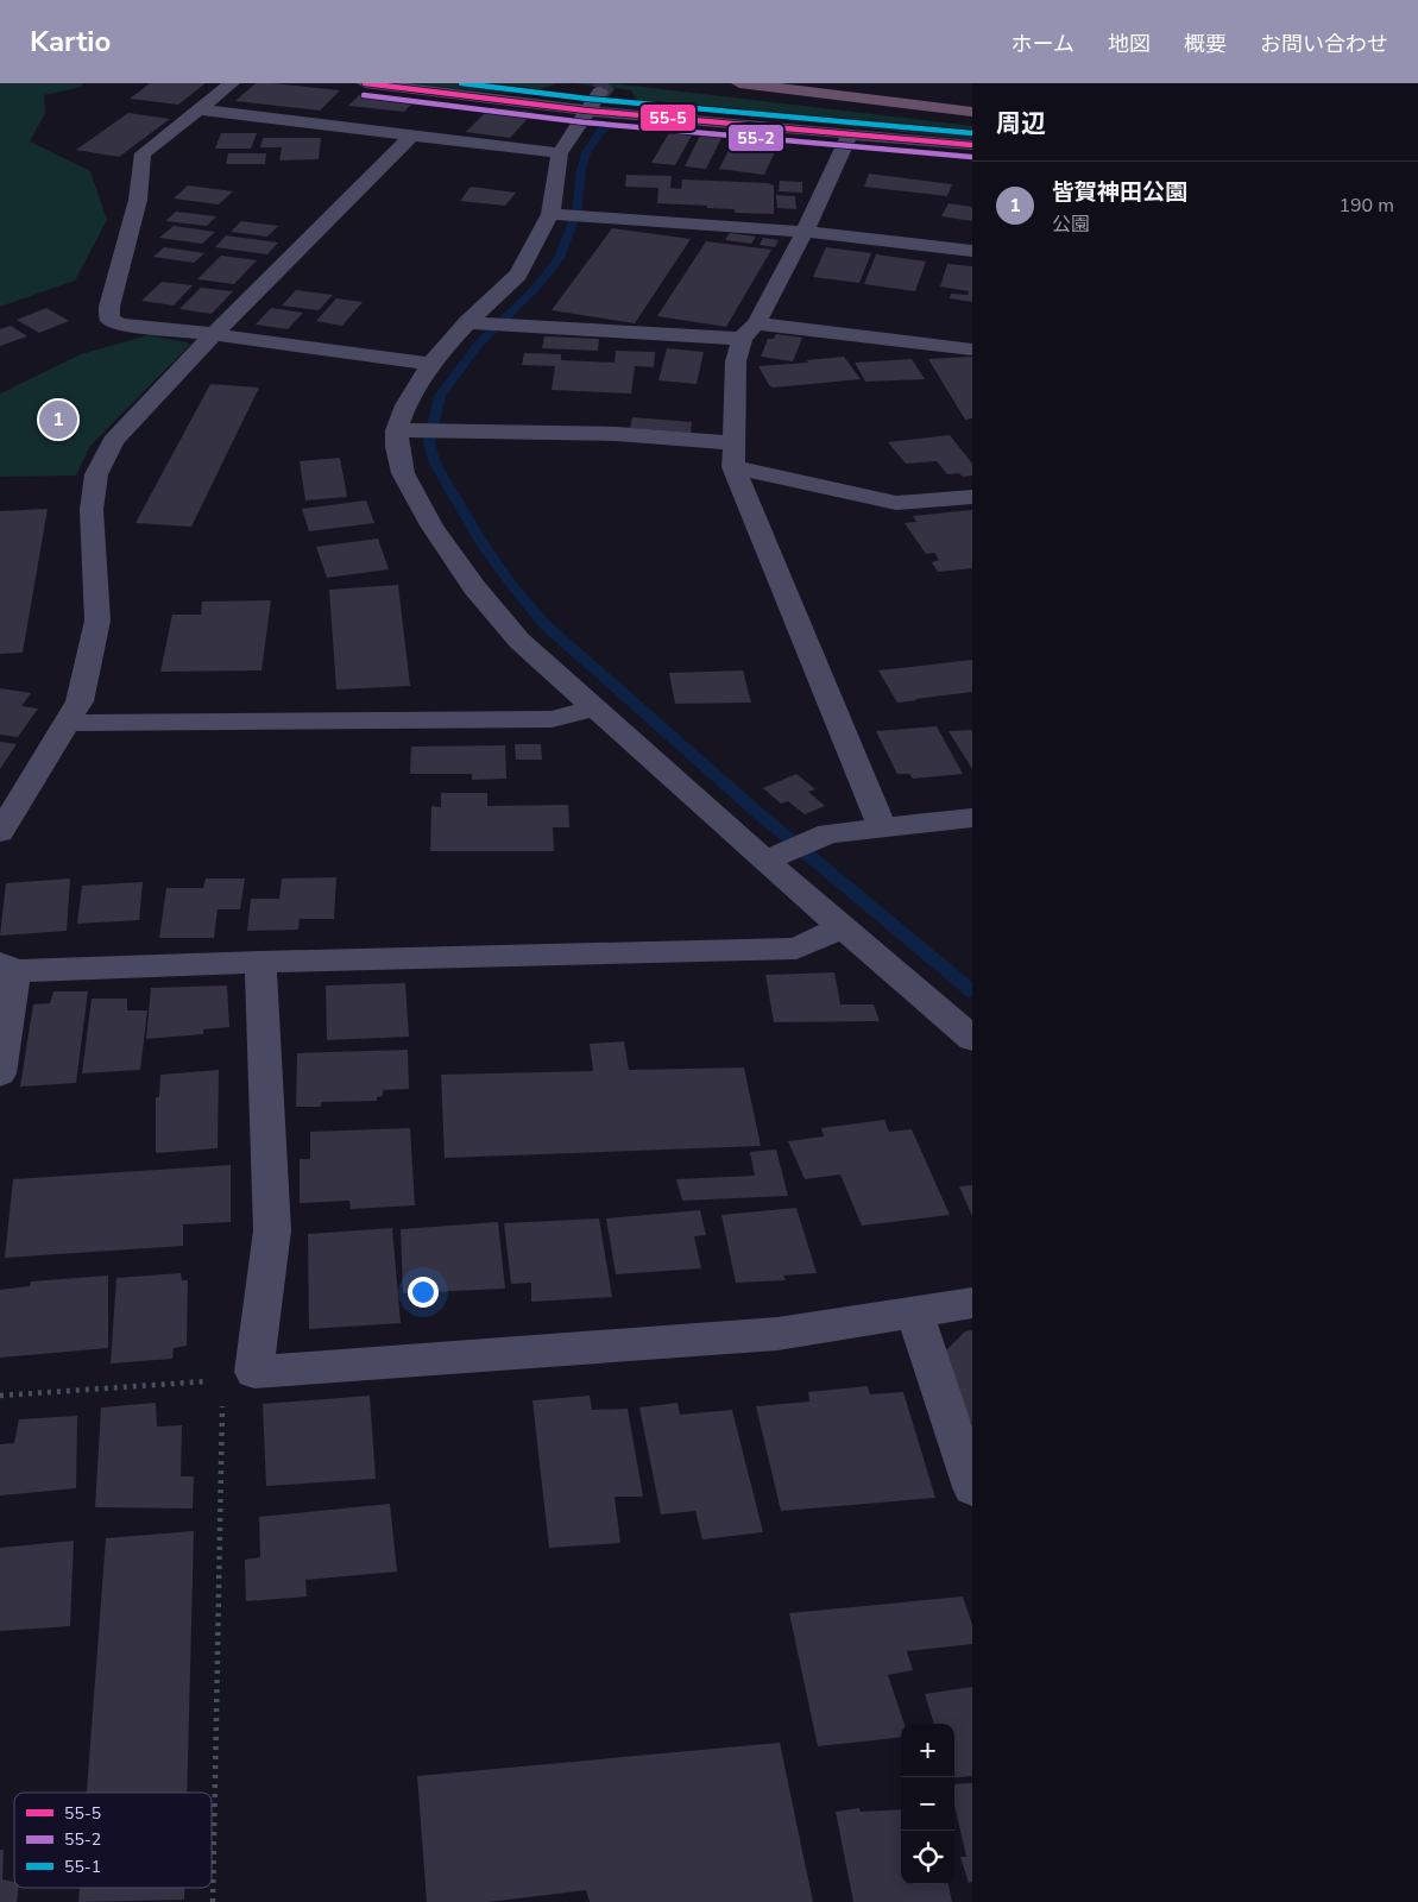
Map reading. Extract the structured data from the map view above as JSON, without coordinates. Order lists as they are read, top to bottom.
{
  "lines": ["transit line 55-5", "transit line 55-1", "transit line 55-2"],
  "legend": ["55-5", "55-2", "55-1"],
  "page": {
    "header": "Kartio",
    "nav": [
      "ホーム",
      "地図",
      "概要",
      "お問い合わせ"
    ],
    "heading": "周辺",
    "list": [
      {
        "mark": "1",
        "name": "皆賀神田公園",
        "note": "公園",
        "value": "190 m"
      }
    ],
    "pins": "1",
    "map_buttons": ["+", "−"]
  }
}
